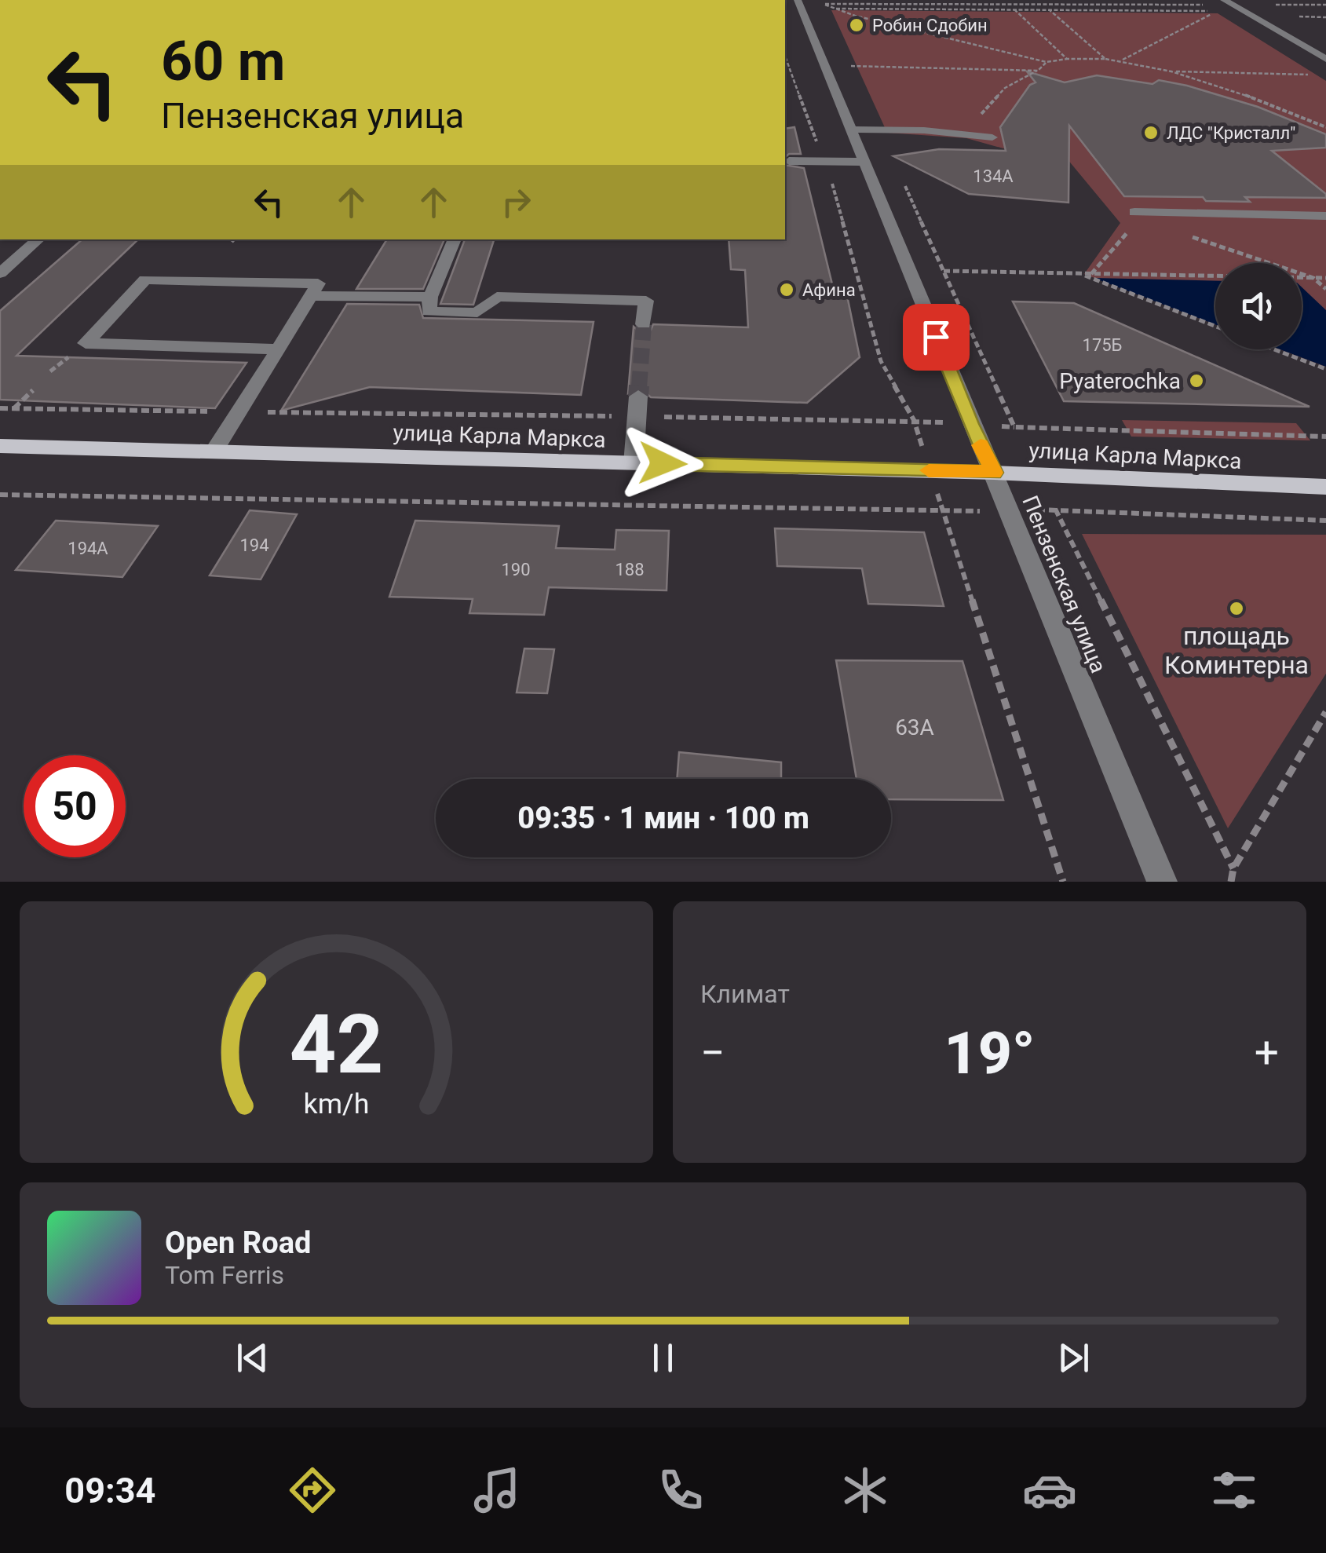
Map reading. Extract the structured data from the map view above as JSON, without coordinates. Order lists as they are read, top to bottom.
{
  "streets": {
    "main road": ["улица Карла Маркса"],
    "street": ["Пензенская улица"]
  },
  "crossings": [
    ["улица Карла Маркса", "Пензенская улица"]
  ],
  "places": [
    "Робин Сдобин",
    "ЛДС \"Кристалл\"",
    "Афина",
    "Pyaterochka",
    "площадь Коминтерна"
  ],
  "house_numbers": [
    "134А",
    "175Б",
    "194",
    "194А",
    "190",
    "188",
    "63А"
  ],
  "page": {
    "turn": ["60 m", "Пензенская улица"],
    "limit": "50",
    "trip": "09:35 · 1 мин · 100 m",
    "tile": "Климат",
    "heat": ["−", "19°", "+"],
    "song": ["Open Road", "Tom Ferris"],
    "tabs": "09:34",
    "gauge": ["42", "km/h"]
  }
}
